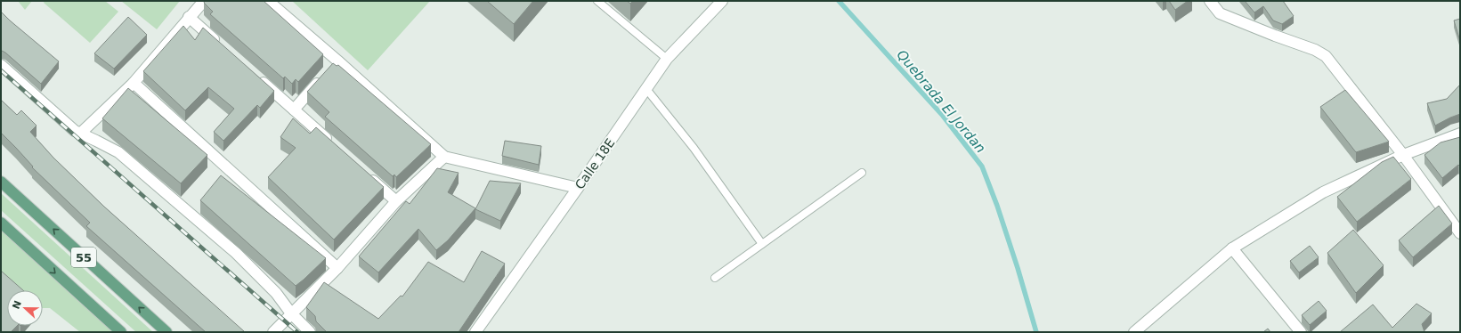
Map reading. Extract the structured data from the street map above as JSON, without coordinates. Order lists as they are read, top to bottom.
{
  "streets": {
    "main road": ["55"],
    "street": ["Calle 18E"]
  },
  "water": ["Quebrada El Jordan"],
  "north": "left"
}
